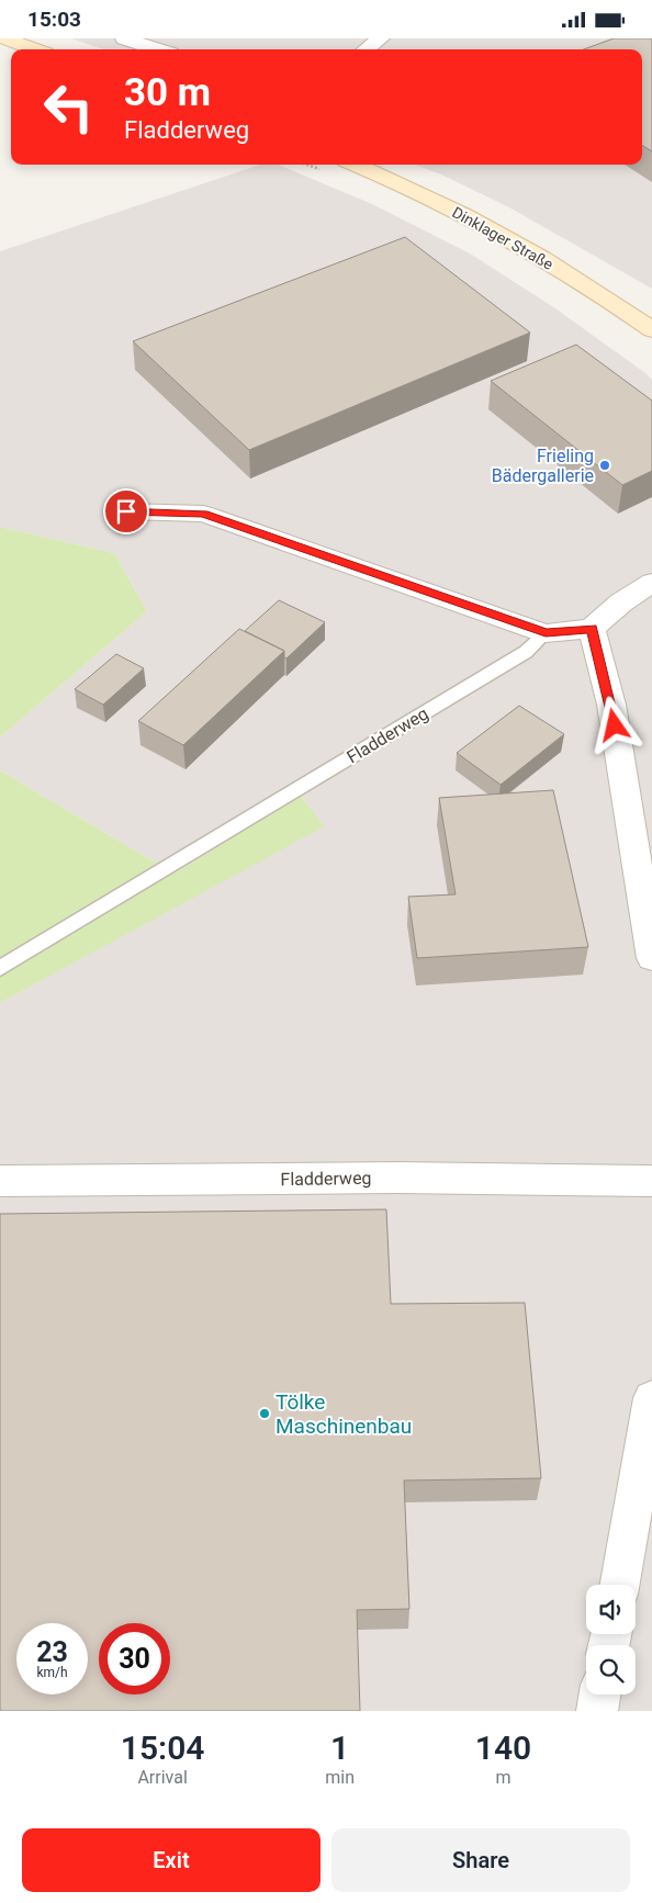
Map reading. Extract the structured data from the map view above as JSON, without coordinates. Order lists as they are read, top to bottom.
{
  "streets": {
    "main road": ["Dinklager Straße"],
    "street": ["Fladderweg"]
  },
  "places": ["Frieling Bädergallerie", "Tölke Maschinenbau"],
  "page": {
    "status": "15:03",
    "turn": ["30 m", "Fladderweg"],
    "speed": "23 km/h",
    "limit": "30",
    "eta": [
      "15:04",
      "Arrival",
      "1",
      "min",
      "140",
      "m"
    ],
    "buttons": ["Exit", "Share"]
  }
}
